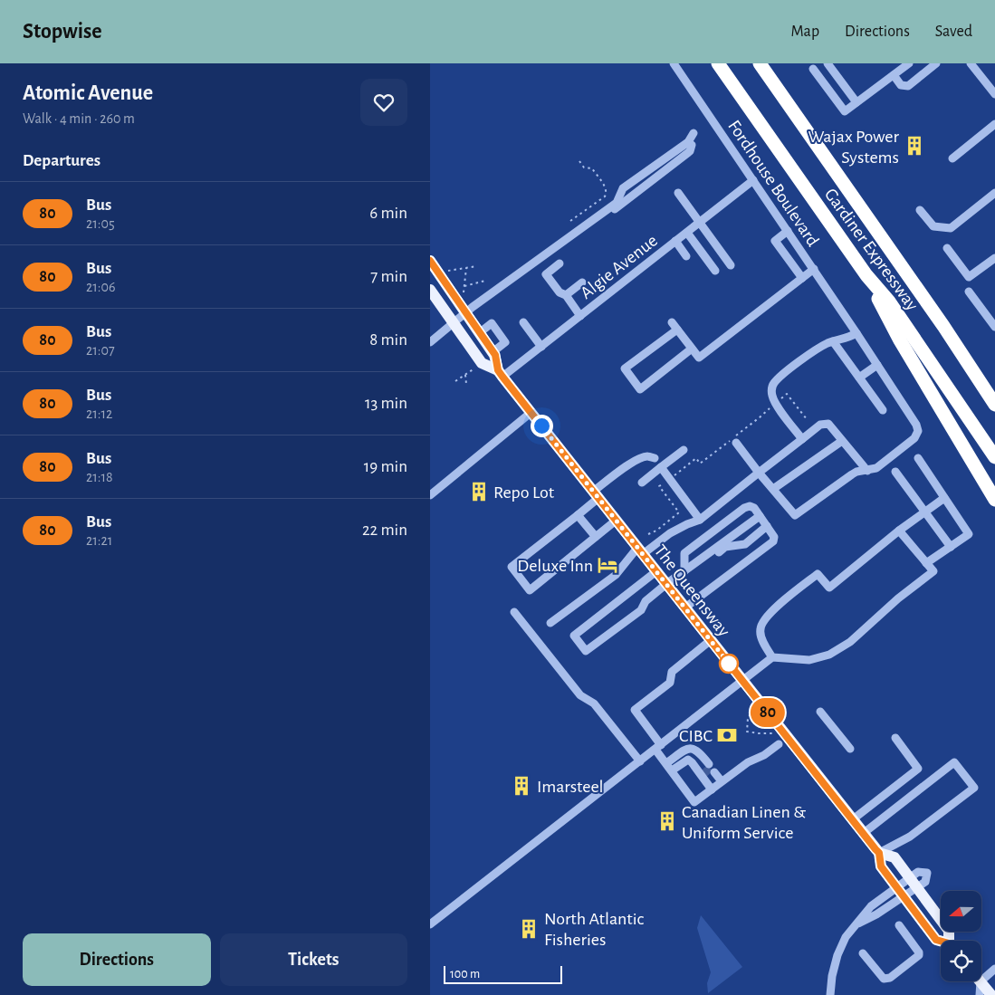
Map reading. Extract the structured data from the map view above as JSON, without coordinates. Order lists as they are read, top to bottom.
{
  "streets": {
    "highway": ["Gardiner Expressway"],
    "main road": ["The Queensway"],
    "street": ["Fordhouse Boulevard", "Algie Avenue"]
  },
  "crossings": [
    ["Fordhouse Boulevard", "Algie Avenue"],
    ["Algie Avenue", "The Queensway"]
  ],
  "places": {
    "building": [
      "Wajax Power Systems",
      "Repo Lot",
      "Imarsteel",
      "Canadian Linen & Uniform Service",
      "North Atlantic Fisheries"
    ],
    "hotel": ["Deluxe Inn"],
    "bank": ["CIBC"]
  },
  "lines": ["bus line 80"],
  "scale_bar": "100 m",
  "north": "left",
  "page": {
    "header": "Stopwise",
    "nav": ["Map", "Directions", "Saved"],
    "heading": [
      ["Atomic Avenue", "Walk · 4 min · 260 m"],
      "Departures"
    ],
    "on_map": "80",
    "list": [
      {
        "mark": "80",
        "name": "Bus",
        "note": "21:05",
        "value": "6 min"
      },
      {
        "mark": "80",
        "name": "Bus",
        "note": "21:06",
        "value": "7 min"
      },
      {
        "mark": "80",
        "name": "Bus",
        "note": "21:07",
        "value": "8 min"
      },
      {
        "mark": "80",
        "name": "Bus",
        "note": "21:12",
        "value": "13 min"
      },
      {
        "mark": "80",
        "name": "Bus",
        "note": "21:18",
        "value": "19 min"
      },
      {
        "mark": "80",
        "name": "Bus",
        "note": "21:21",
        "value": "22 min"
      }
    ],
    "buttons": ["Directions", "Tickets"],
    "scale": "100 m"
  }
}
